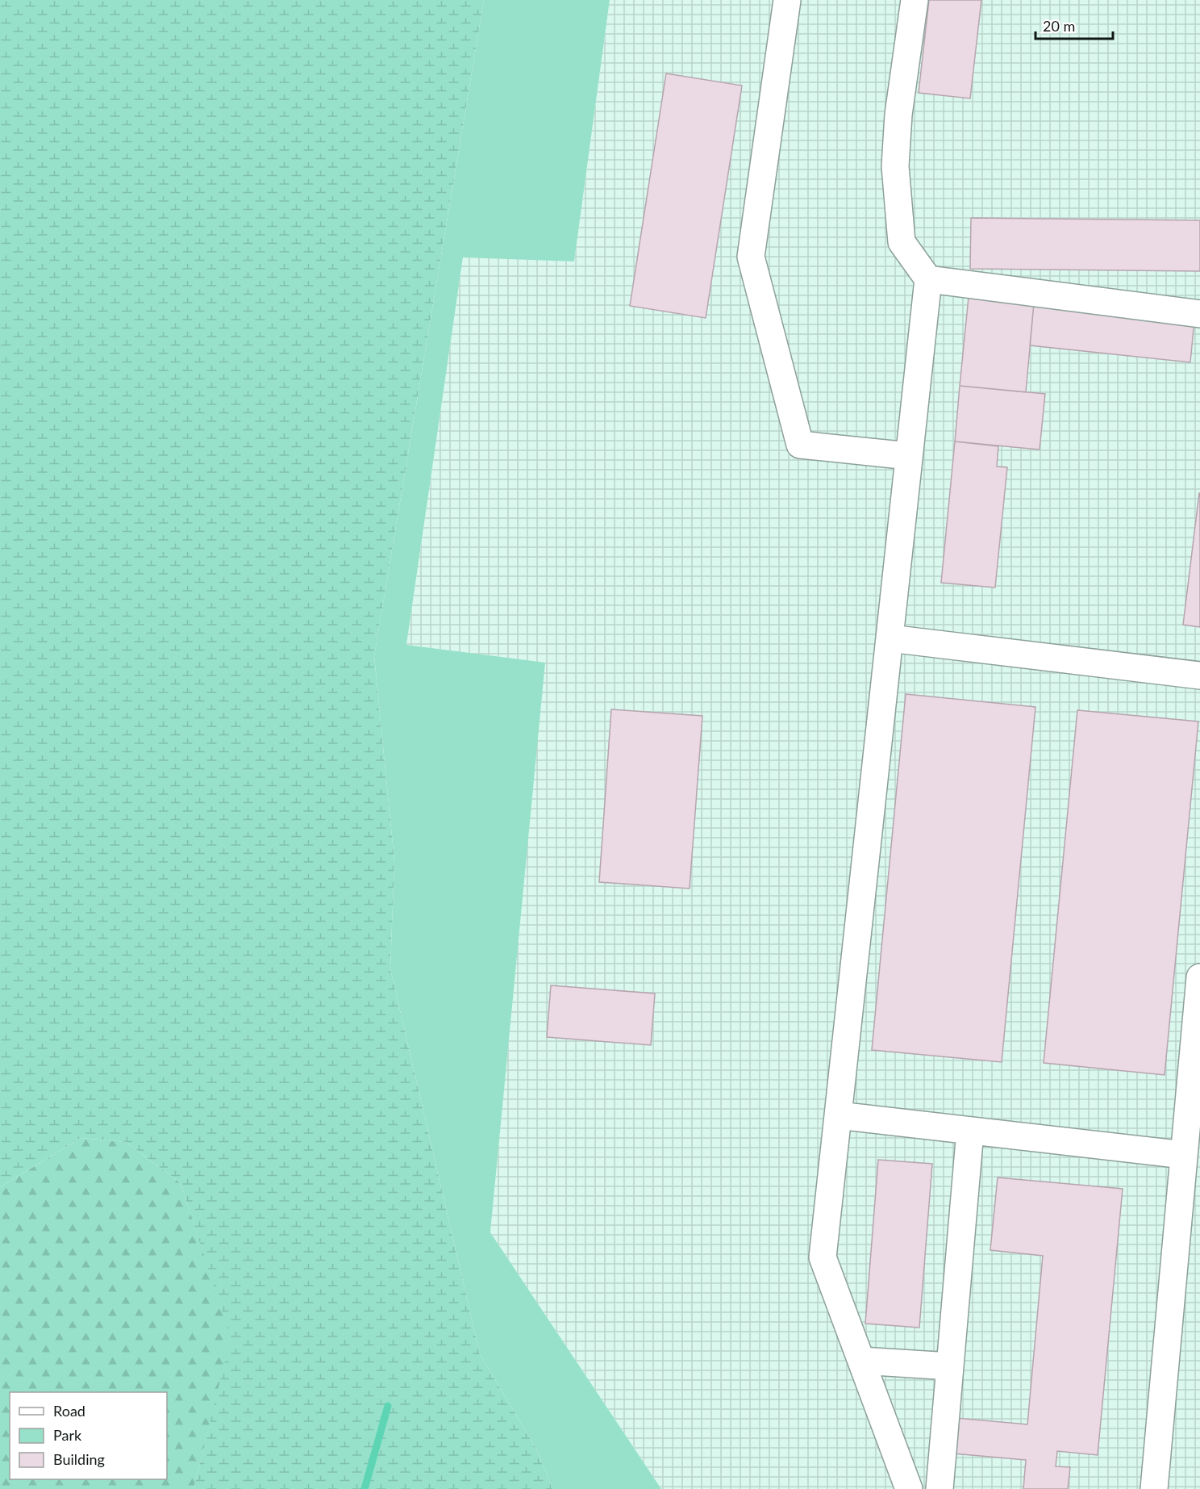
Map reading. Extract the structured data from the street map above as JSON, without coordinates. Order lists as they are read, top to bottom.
{
  "legend": ["Road", "Park", "Building"],
  "scale_bar": "20 m"
}
